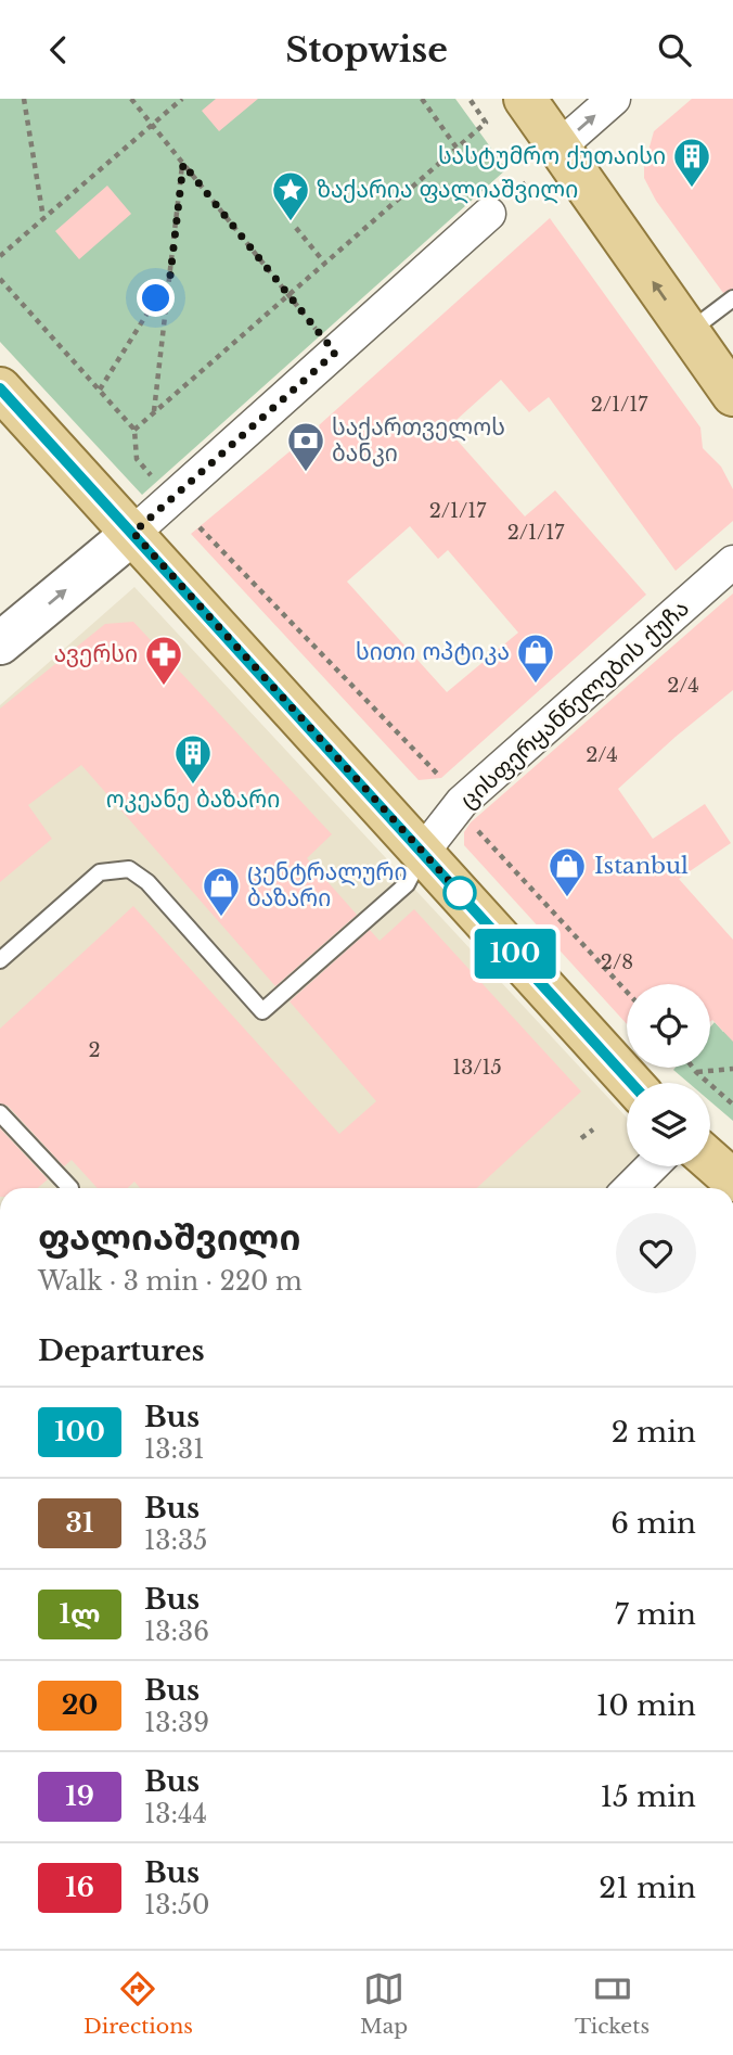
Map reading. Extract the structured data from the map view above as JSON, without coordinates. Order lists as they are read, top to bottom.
{
  "streets": {
    "street": ["ცისფერყანწელების ქუჩა"]
  },
  "places": {
    "building": ["სასტუმრო ქუთაისი", "ოკეანე ბაზარი"],
    "place": ["ზაქარია ფალიაშვილი"],
    "bank": ["საქართველოს ბანკი"],
    "shop": ["სითი ოპტიკა", "Istanbul", "ცენტრალური ბაზარი"],
    "pharmacy": ["ავერსი"]
  },
  "lines": ["bus line 100"],
  "house_numbers": [
    "2/1/17",
    "2/1/17",
    "2/1/17",
    "2/4",
    "2/4",
    "2/8",
    "2",
    "13/15"
  ],
  "page": {
    "header": "Stopwise",
    "on_map": "100",
    "heading": [
      ["ფალიაშვილი", "Walk · 3 min · 220 m"],
      "Departures"
    ],
    "list": [
      {
        "mark": "100",
        "name": "Bus",
        "note": "13:31",
        "value": "2 min"
      },
      {
        "mark": "31",
        "name": "Bus",
        "note": "13:35",
        "value": "6 min"
      },
      {
        "mark": "1ლ",
        "name": "Bus",
        "note": "13:36",
        "value": "7 min"
      },
      {
        "mark": "20",
        "name": "Bus",
        "note": "13:39",
        "value": "10 min"
      },
      {
        "mark": "19",
        "name": "Bus",
        "note": "13:44",
        "value": "15 min"
      },
      {
        "mark": "16",
        "name": "Bus",
        "note": "13:50",
        "value": "21 min"
      }
    ],
    "tabs": ["Directions", "Map", "Tickets"]
  }
}
